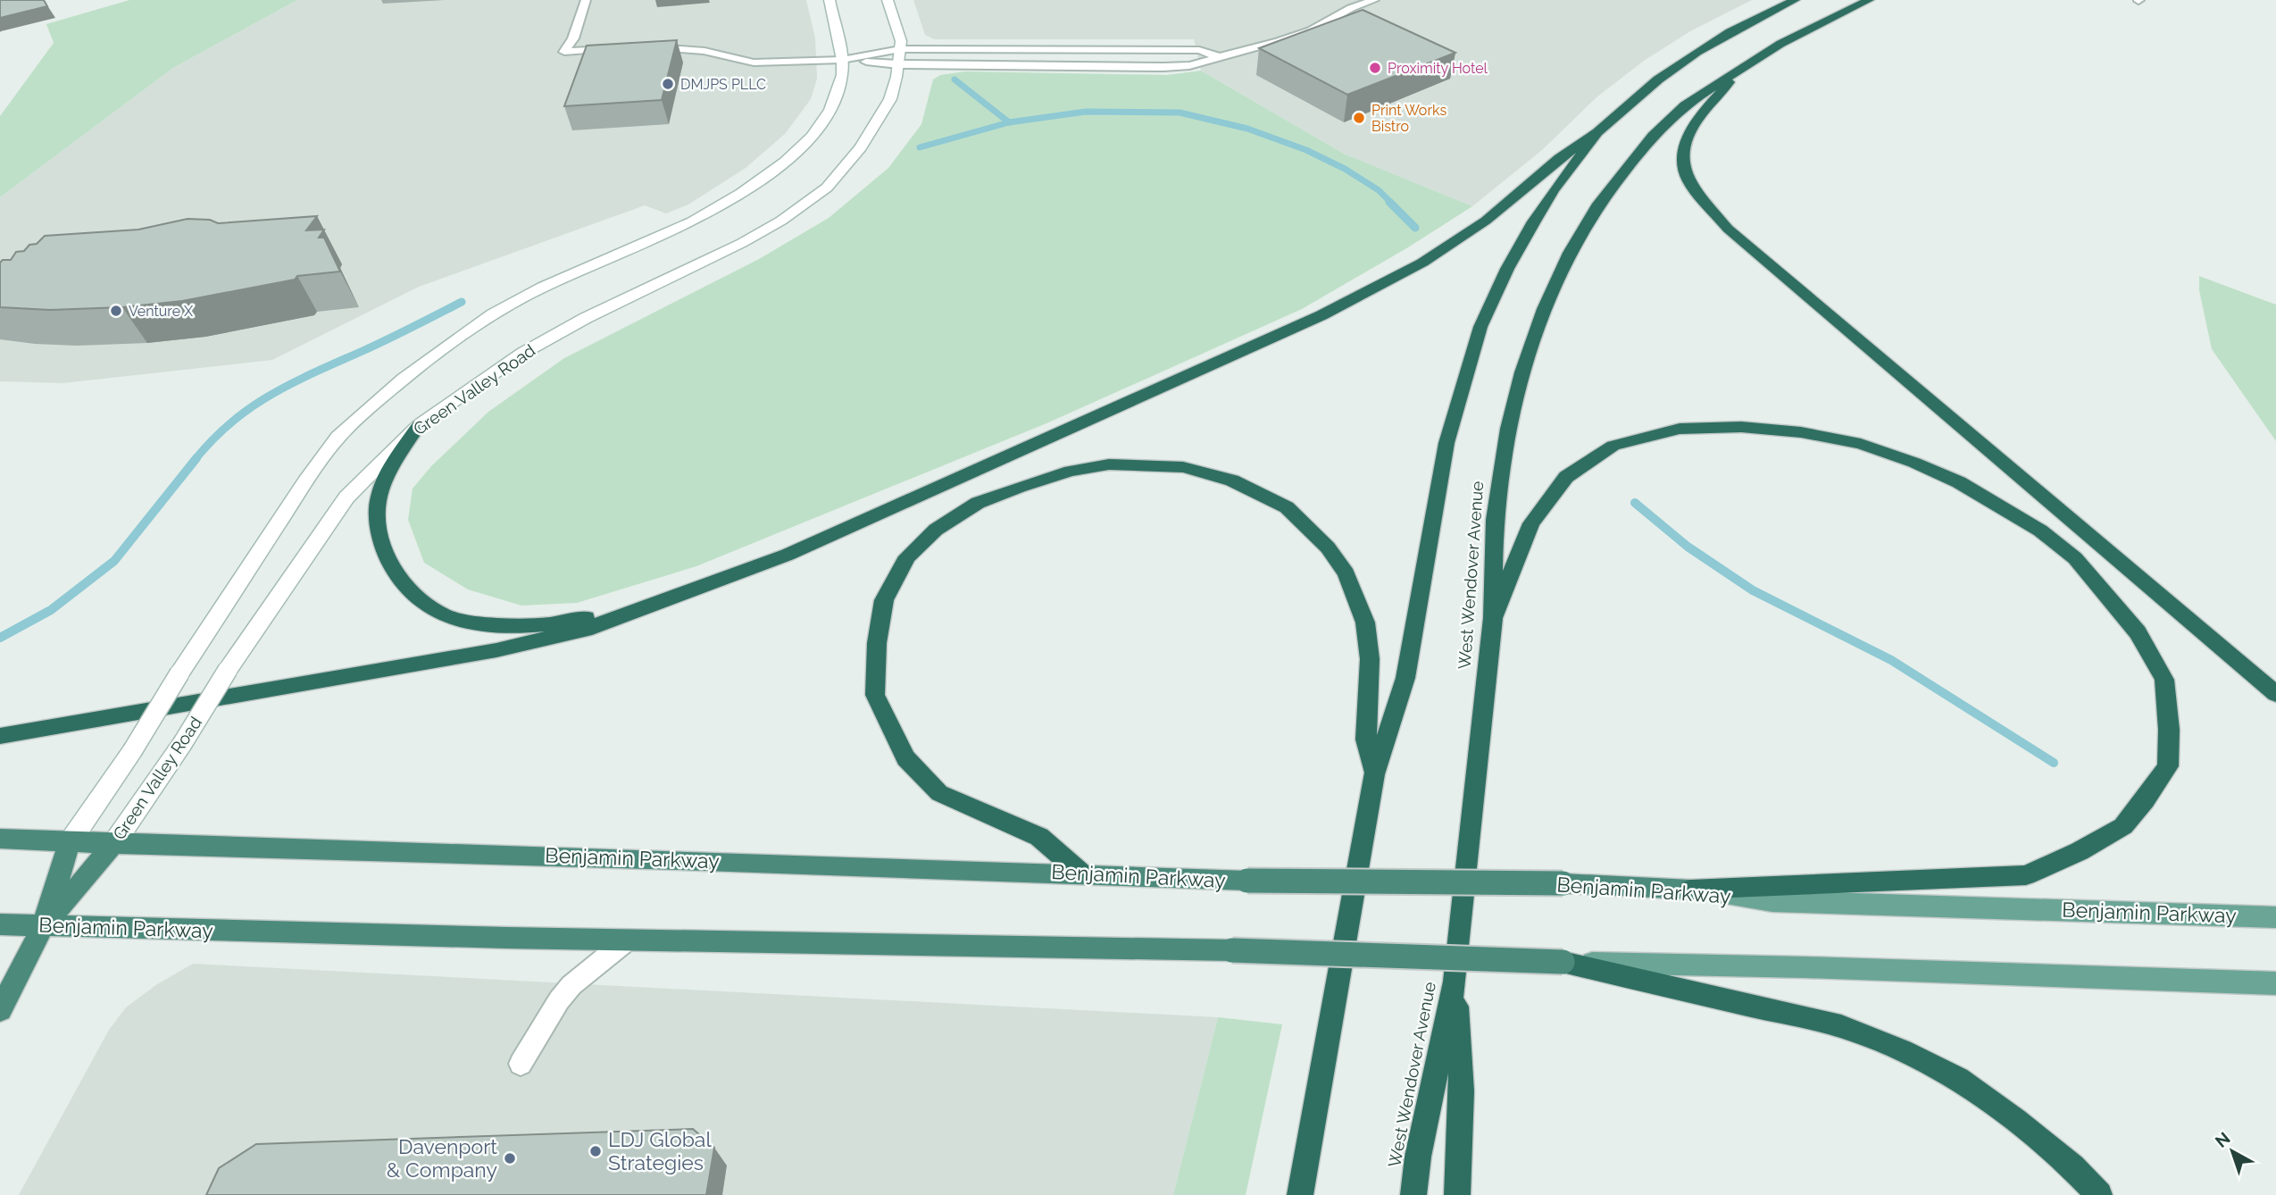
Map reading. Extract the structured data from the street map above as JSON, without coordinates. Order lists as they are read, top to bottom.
{
  "streets": {
    "highway": ["Green Valley Road", "West Wendover Avenue", "Benjamin Parkway"]
  },
  "crossings": [
    ["Green Valley Road", "Benjamin Parkway"]
  ],
  "places": [
    "Proximity Hotel",
    "DMJPS PLLC",
    "Print Works Bistro",
    "Venture X",
    "LDJ Global Strategies",
    "Davenport & Company"
  ],
  "north": "top left"
}
